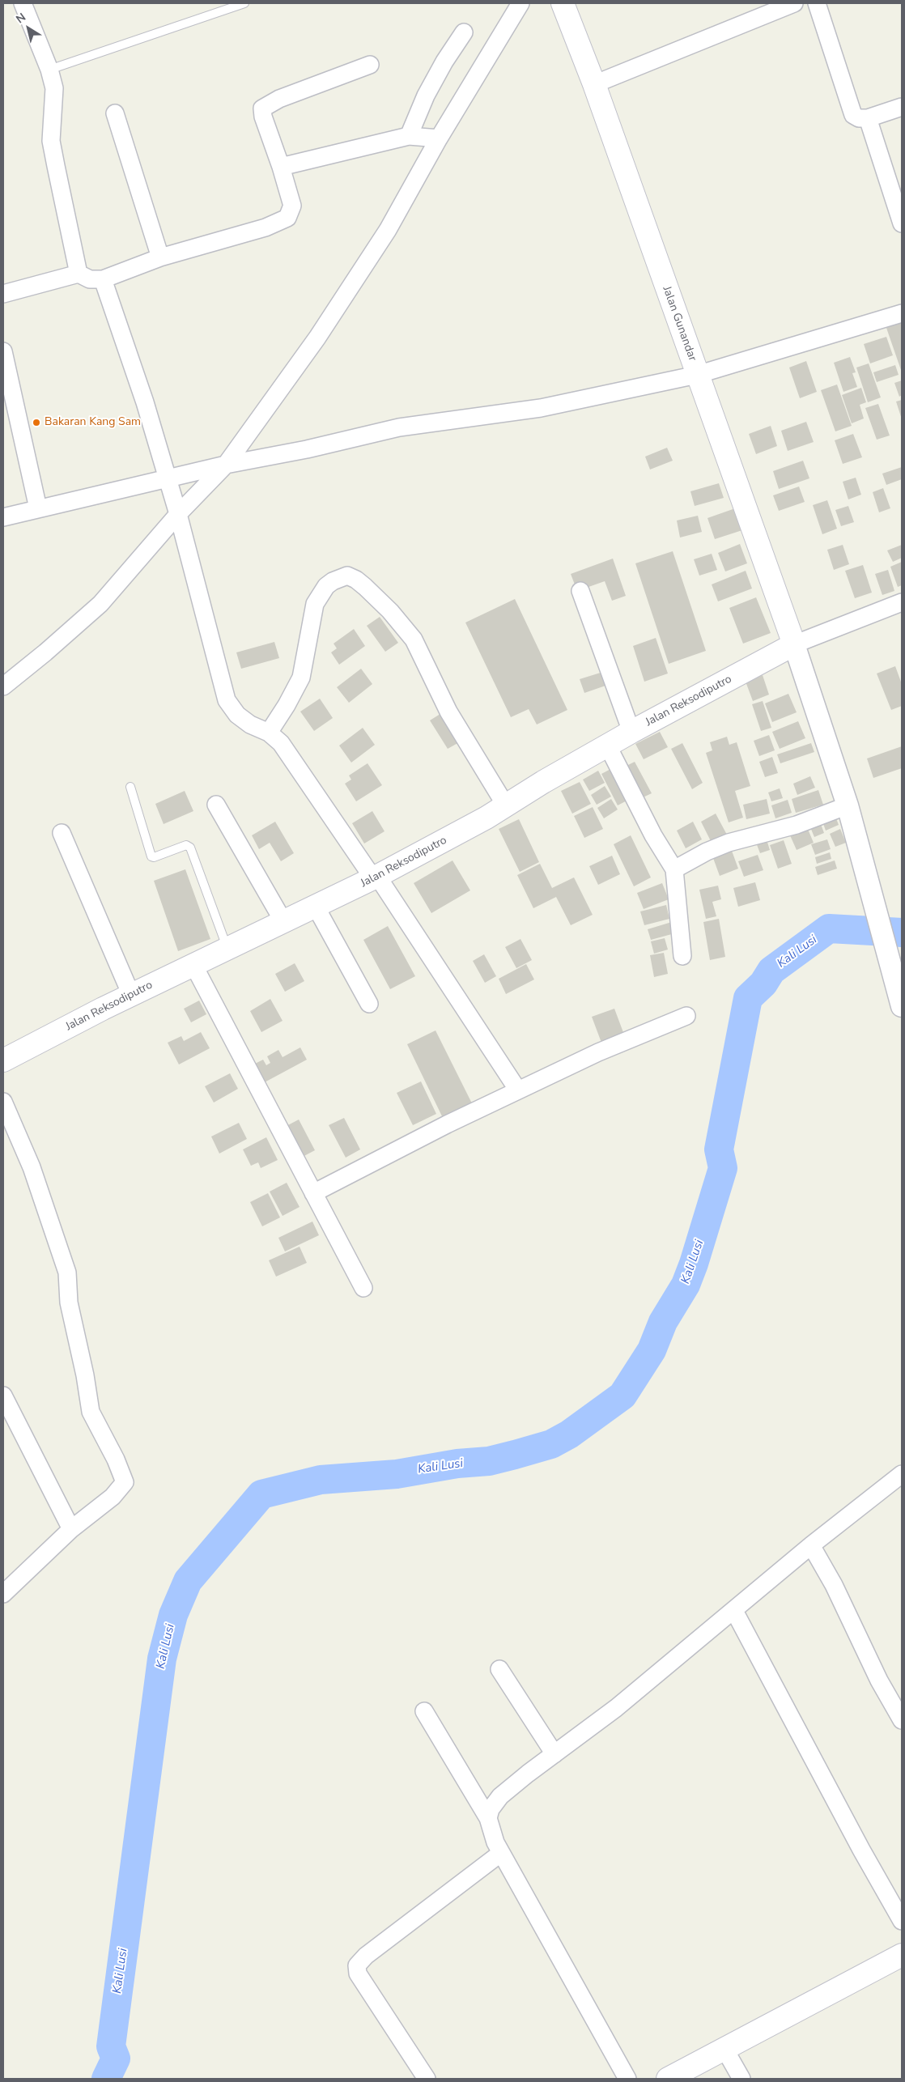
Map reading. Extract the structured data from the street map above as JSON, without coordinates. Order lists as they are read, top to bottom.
{
  "streets": {
    "main road": ["Jalan Gunandar", "Jalan Reksodiputro"]
  },
  "crossings": [
    ["Jalan Gunandar", "Jalan Reksodiputro"]
  ],
  "water": ["Kali Lusi"],
  "places": ["Bakaran Kang Sam"],
  "north": "top left"
}
